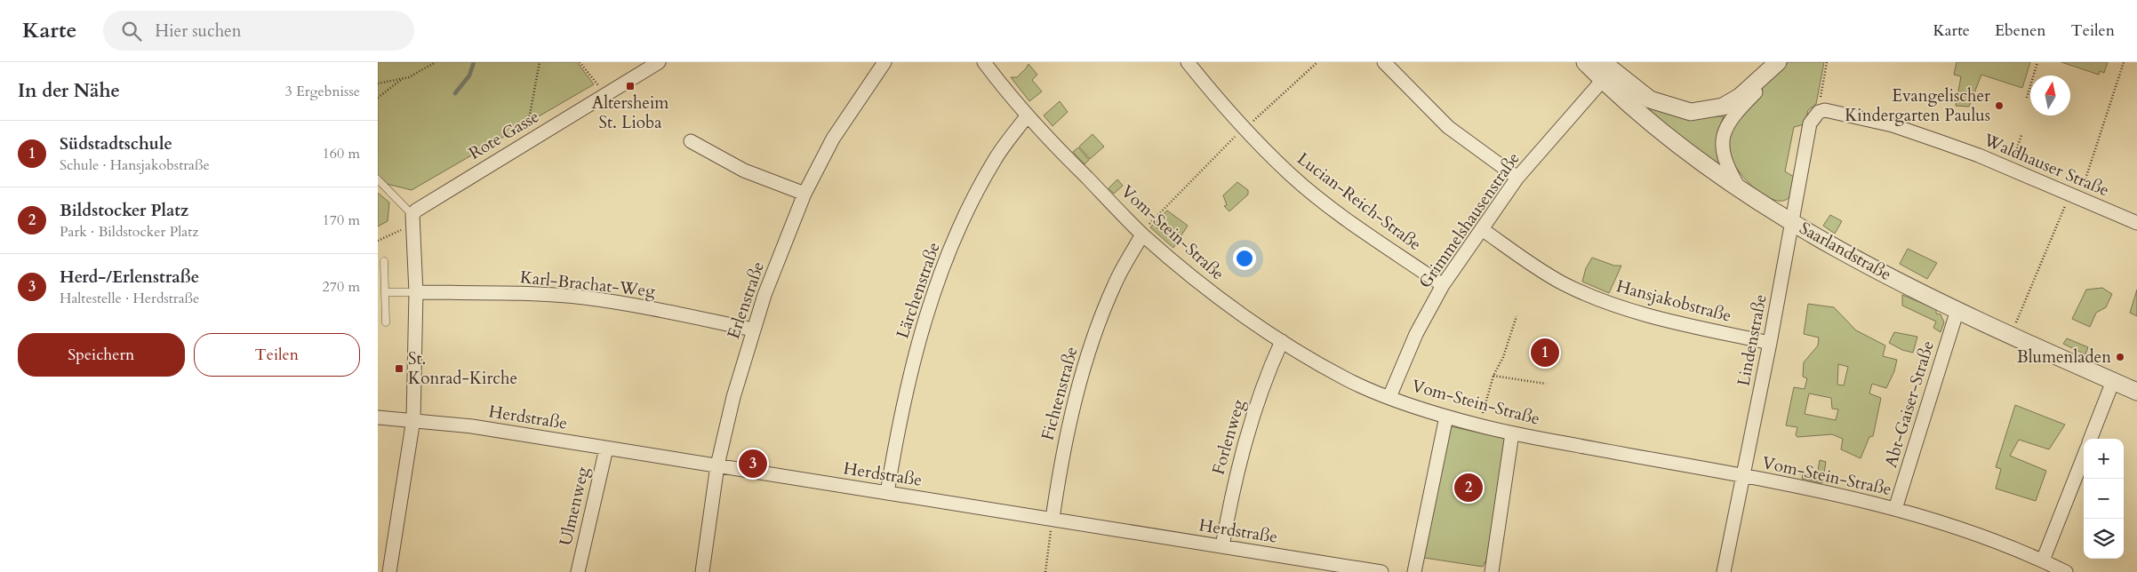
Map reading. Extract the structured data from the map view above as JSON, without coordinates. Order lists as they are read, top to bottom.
{
  "streets": {
    "street": [
      "Rote Gasse",
      "Waldhauser Straße",
      "Lucian-Reich-Straße",
      "Grimmelshausenstraße",
      "Vom-Stein-Straße",
      "Saarlandstraße",
      "Karl-Brachat-Weg",
      "Lärchenstraße",
      "Erlenstraße",
      "Hansjakobstraße",
      "Lindenstraße",
      "Fichtenstraße",
      "Abt-Gaiser-Straße",
      "Herdstraße",
      "Forlenweg",
      "Ulmenweg"
    ]
  },
  "crossings": [
    ["Waldhauser Straße", "Lindenstraße"],
    ["Lucian-Reich-Straße", "Grimmelshausenstraße"],
    ["Grimmelshausenstraße", "Vom-Stein-Straße"],
    ["Grimmelshausenstraße", "Saarlandstraße"],
    ["Grimmelshausenstraße", "Hansjakobstraße"],
    ["Vom-Stein-Straße", "Lärchenstraße"],
    ["Vom-Stein-Straße", "Lindenstraße"],
    ["Vom-Stein-Straße", "Fichtenstraße"],
    ["Vom-Stein-Straße", "Abt-Gaiser-Straße"],
    ["Vom-Stein-Straße", "Forlenweg"],
    ["Saarlandstraße", "Lindenstraße"],
    ["Saarlandstraße", "Abt-Gaiser-Straße"],
    ["Karl-Brachat-Weg", "Erlenstraße"],
    ["Lärchenstraße", "Herdstraße"],
    ["Erlenstraße", "Herdstraße"],
    ["Hansjakobstraße", "Lindenstraße"],
    ["Fichtenstraße", "Herdstraße"],
    ["Herdstraße", "Forlenweg"],
    ["Herdstraße", "Ulmenweg"]
  ],
  "places": {
    "transit": ["Altersheim St. Lioba", "St. Konrad-Kirche"],
    "other": ["Evangelischer Kindergarten Paulus", "Blumenladen"]
  },
  "north": "top",
  "page": {
    "header": "Karte",
    "search": "Hier suchen",
    "nav": ["Karte", "Ebenen", "Teilen"],
    "heading": ["In der Nähe", "3 Ergebnisse"],
    "list": [
      {
        "mark": "1",
        "name": "Südstadtschule",
        "note": "Schule · Hansjakobstraße",
        "value": "160 m"
      },
      {
        "mark": "2",
        "name": "Bildstocker Platz",
        "note": "Park · Bildstocker Platz",
        "value": "170 m"
      },
      {
        "mark": "3",
        "name": "Herd-/Erlenstraße",
        "note": "Haltestelle · Herdstraße",
        "value": "270 m"
      }
    ],
    "buttons": ["Speichern", "Teilen"],
    "pins": ["1", "3", "2"],
    "map_buttons": ["+", "−"]
  }
}
